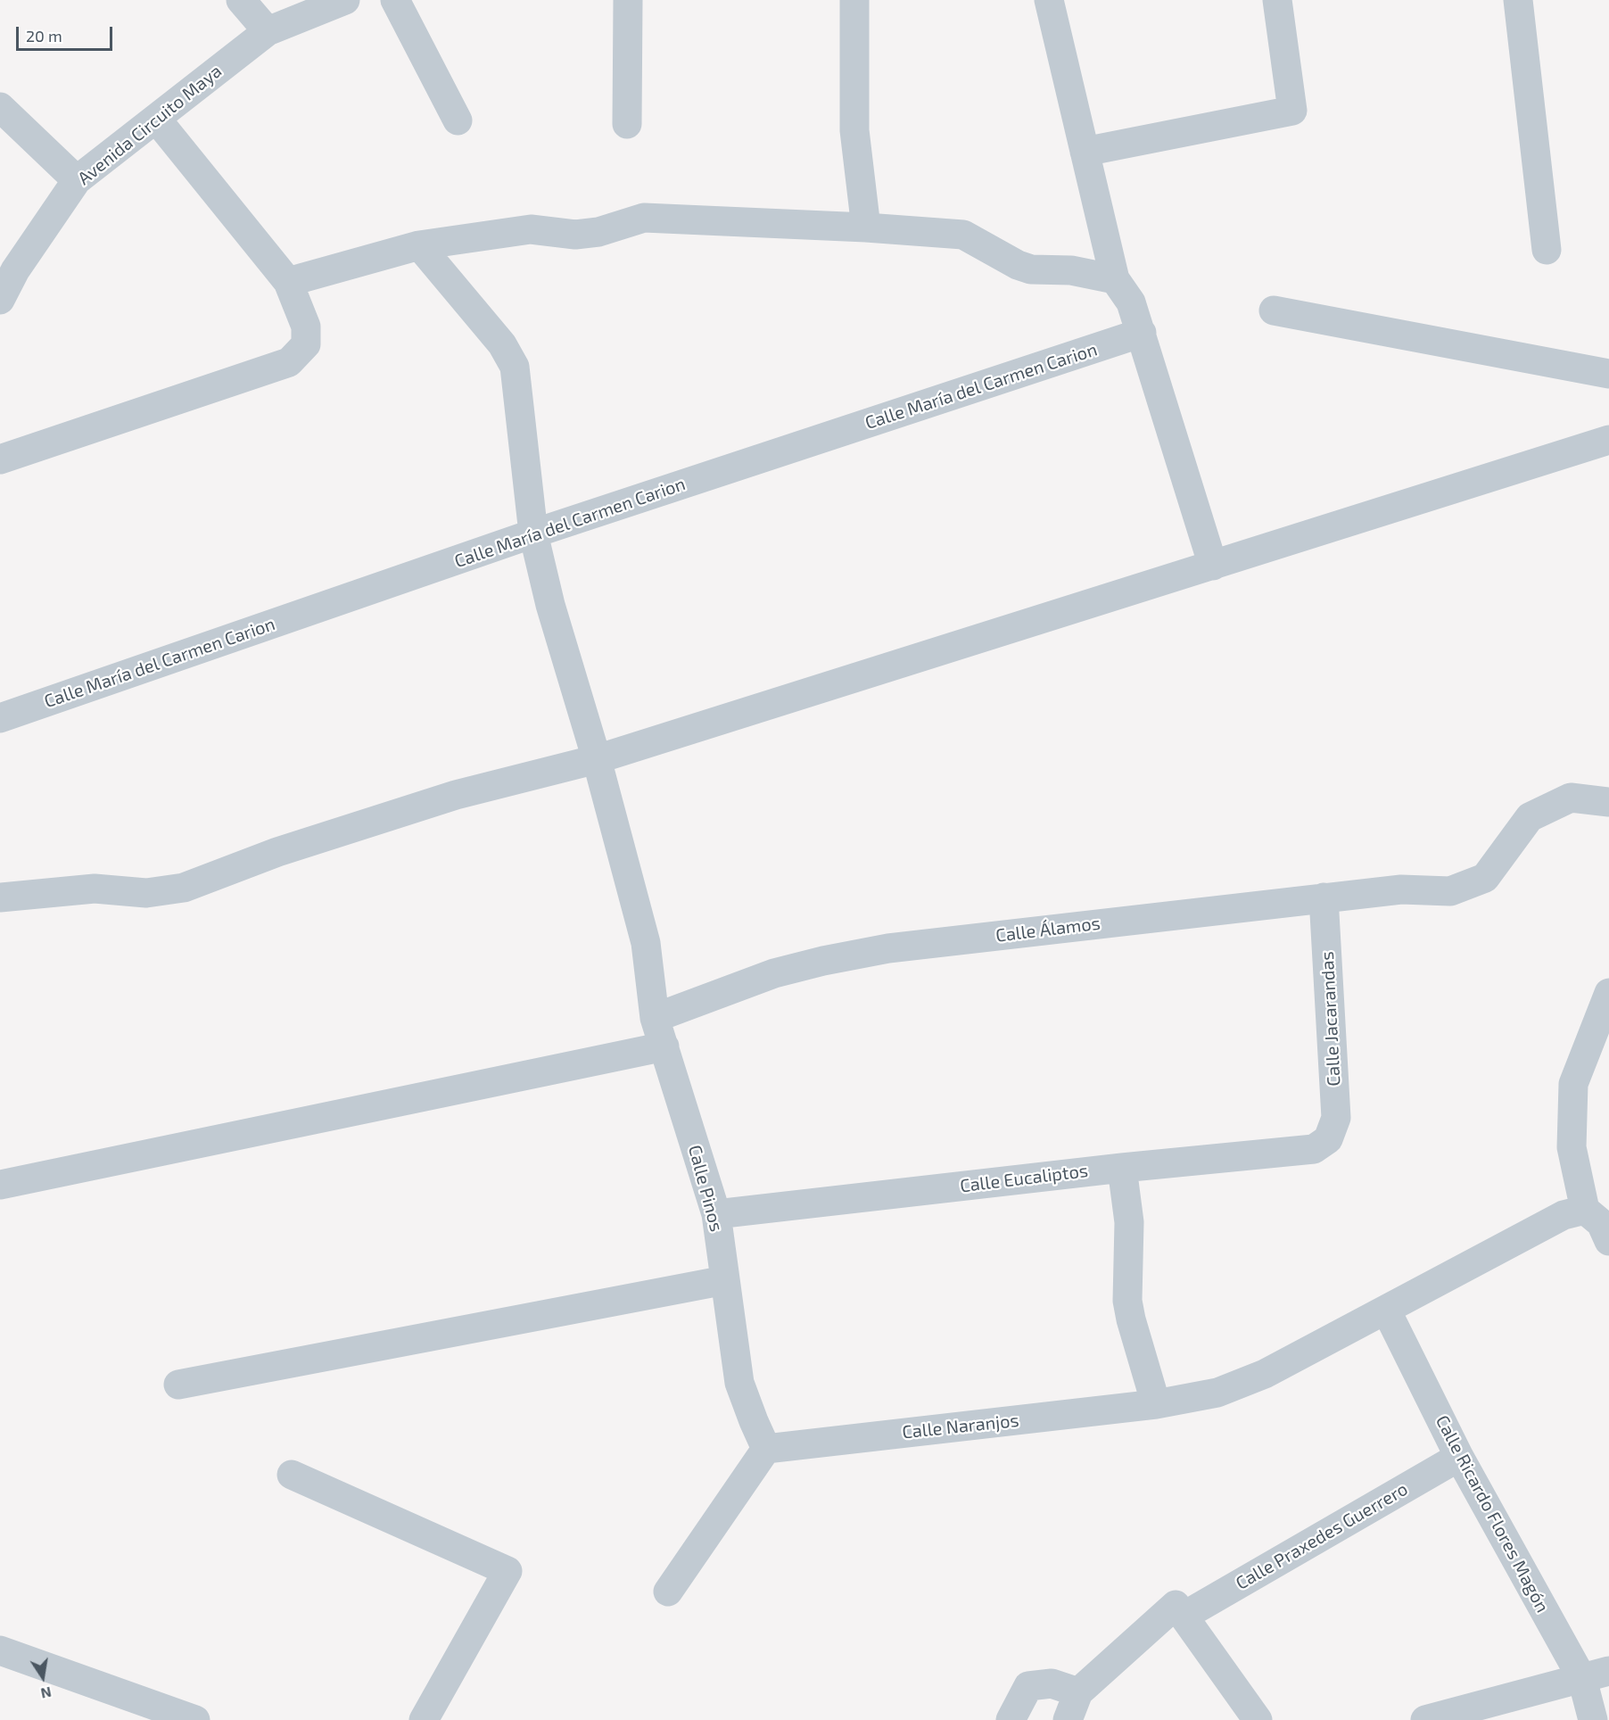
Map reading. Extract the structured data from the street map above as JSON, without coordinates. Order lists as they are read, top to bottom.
{
  "streets": {
    "street": [
      "Avenida Circuito Maya",
      "Calle María del Carmen Carion",
      "Calle Álamos",
      "Calle Jacarandas",
      "Calle Eucaliptos",
      "Calle Pinos",
      "Calle Naranjos",
      "Calle Ricardo Flores Magón",
      "Calle Praxedes Guerrero"
    ]
  },
  "crossings": [
    ["Calle María del Carmen Carion", "Calle Pinos"],
    ["Calle Álamos", "Calle Jacarandas"],
    ["Calle Álamos", "Calle Pinos"],
    ["Calle Jacarandas", "Calle Eucaliptos"],
    ["Calle Eucaliptos", "Calle Pinos"],
    ["Calle Pinos", "Calle Naranjos"],
    ["Calle Naranjos", "Calle Ricardo Flores Magón"],
    ["Calle Ricardo Flores Magón", "Calle Praxedes Guerrero"]
  ],
  "scale_bar": "20 m",
  "north": "bottom"
}
